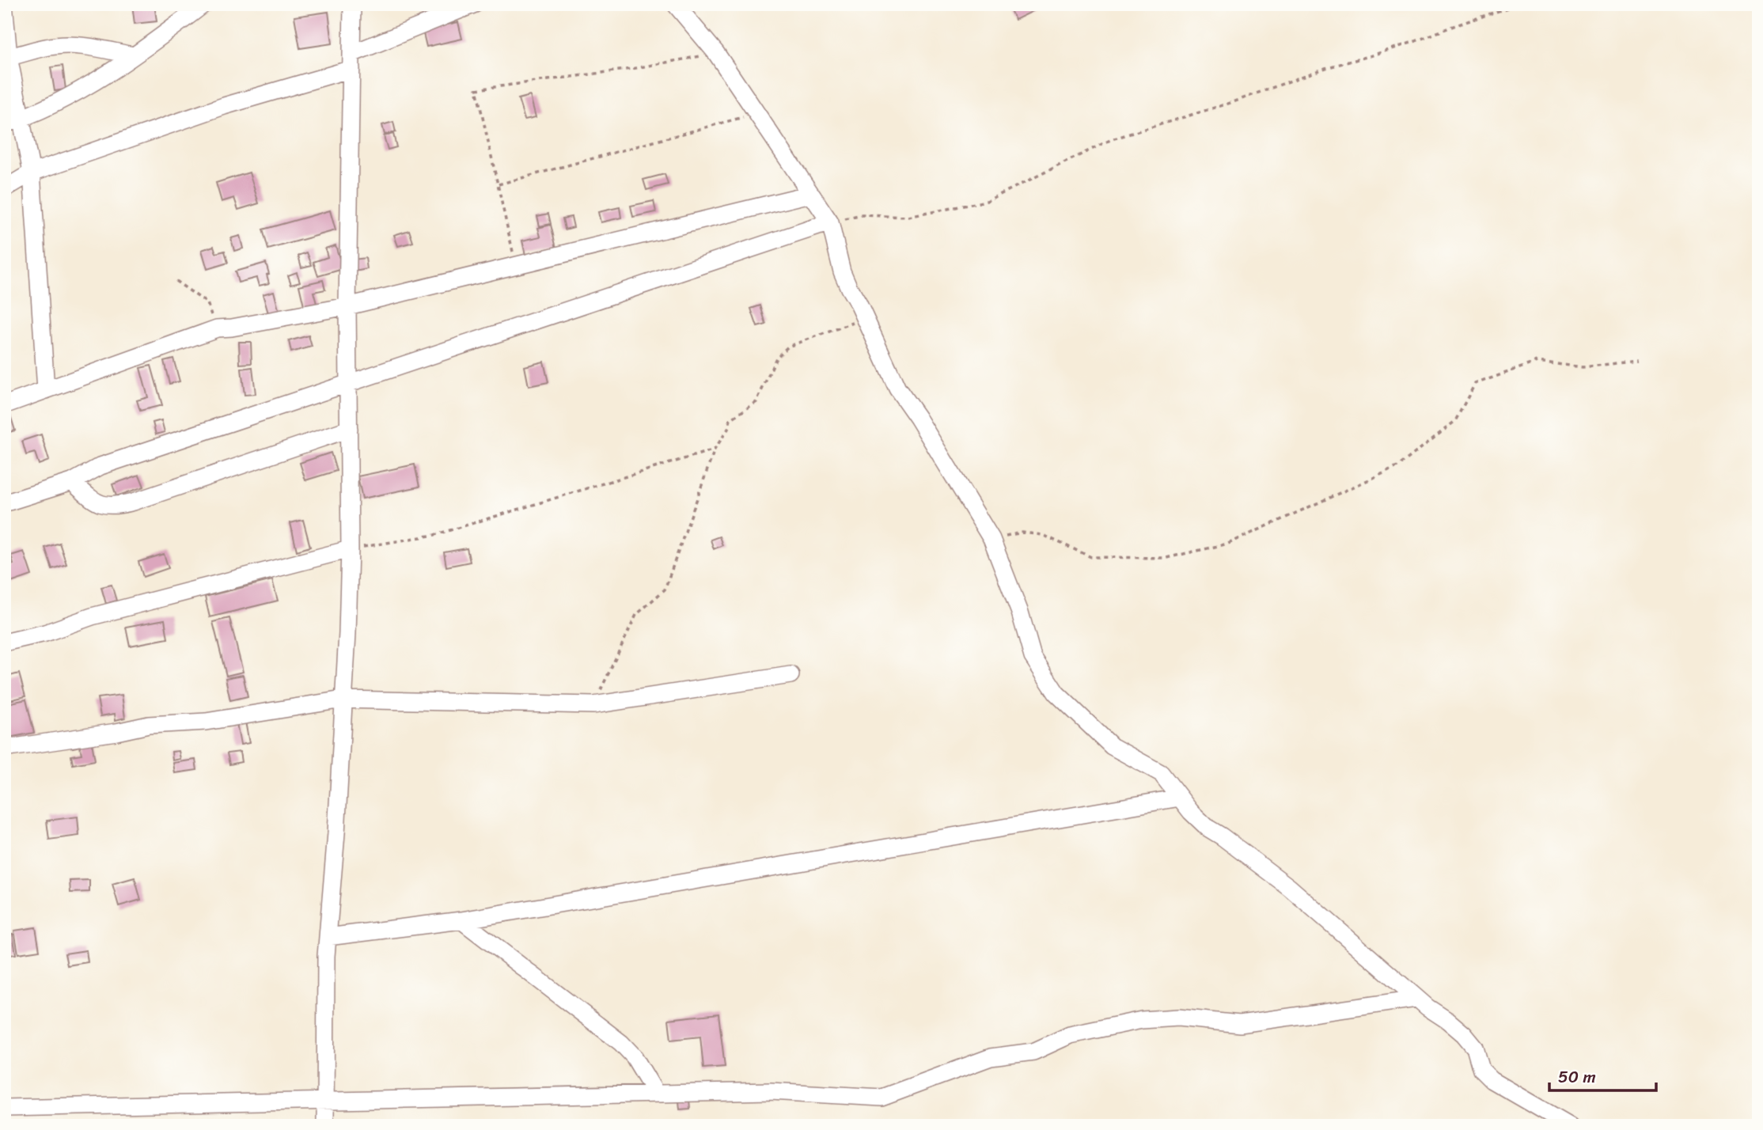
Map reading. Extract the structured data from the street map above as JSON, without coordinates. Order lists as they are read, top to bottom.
{
  "scale_bar": "50 m"
}
